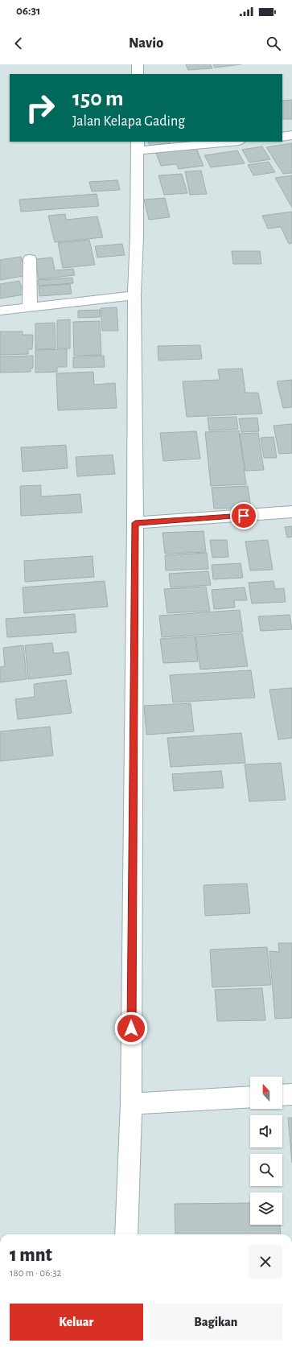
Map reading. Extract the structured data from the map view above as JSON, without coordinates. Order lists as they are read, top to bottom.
{
  "north": "top",
  "page": {
    "status": "06:31",
    "header": "Navio",
    "turn": ["150 m", "Jalan Kelapa Gading"],
    "heading": ["1 mnt", "180 m · 06:32"],
    "buttons": ["Keluar", "Bagikan"]
  }
}
